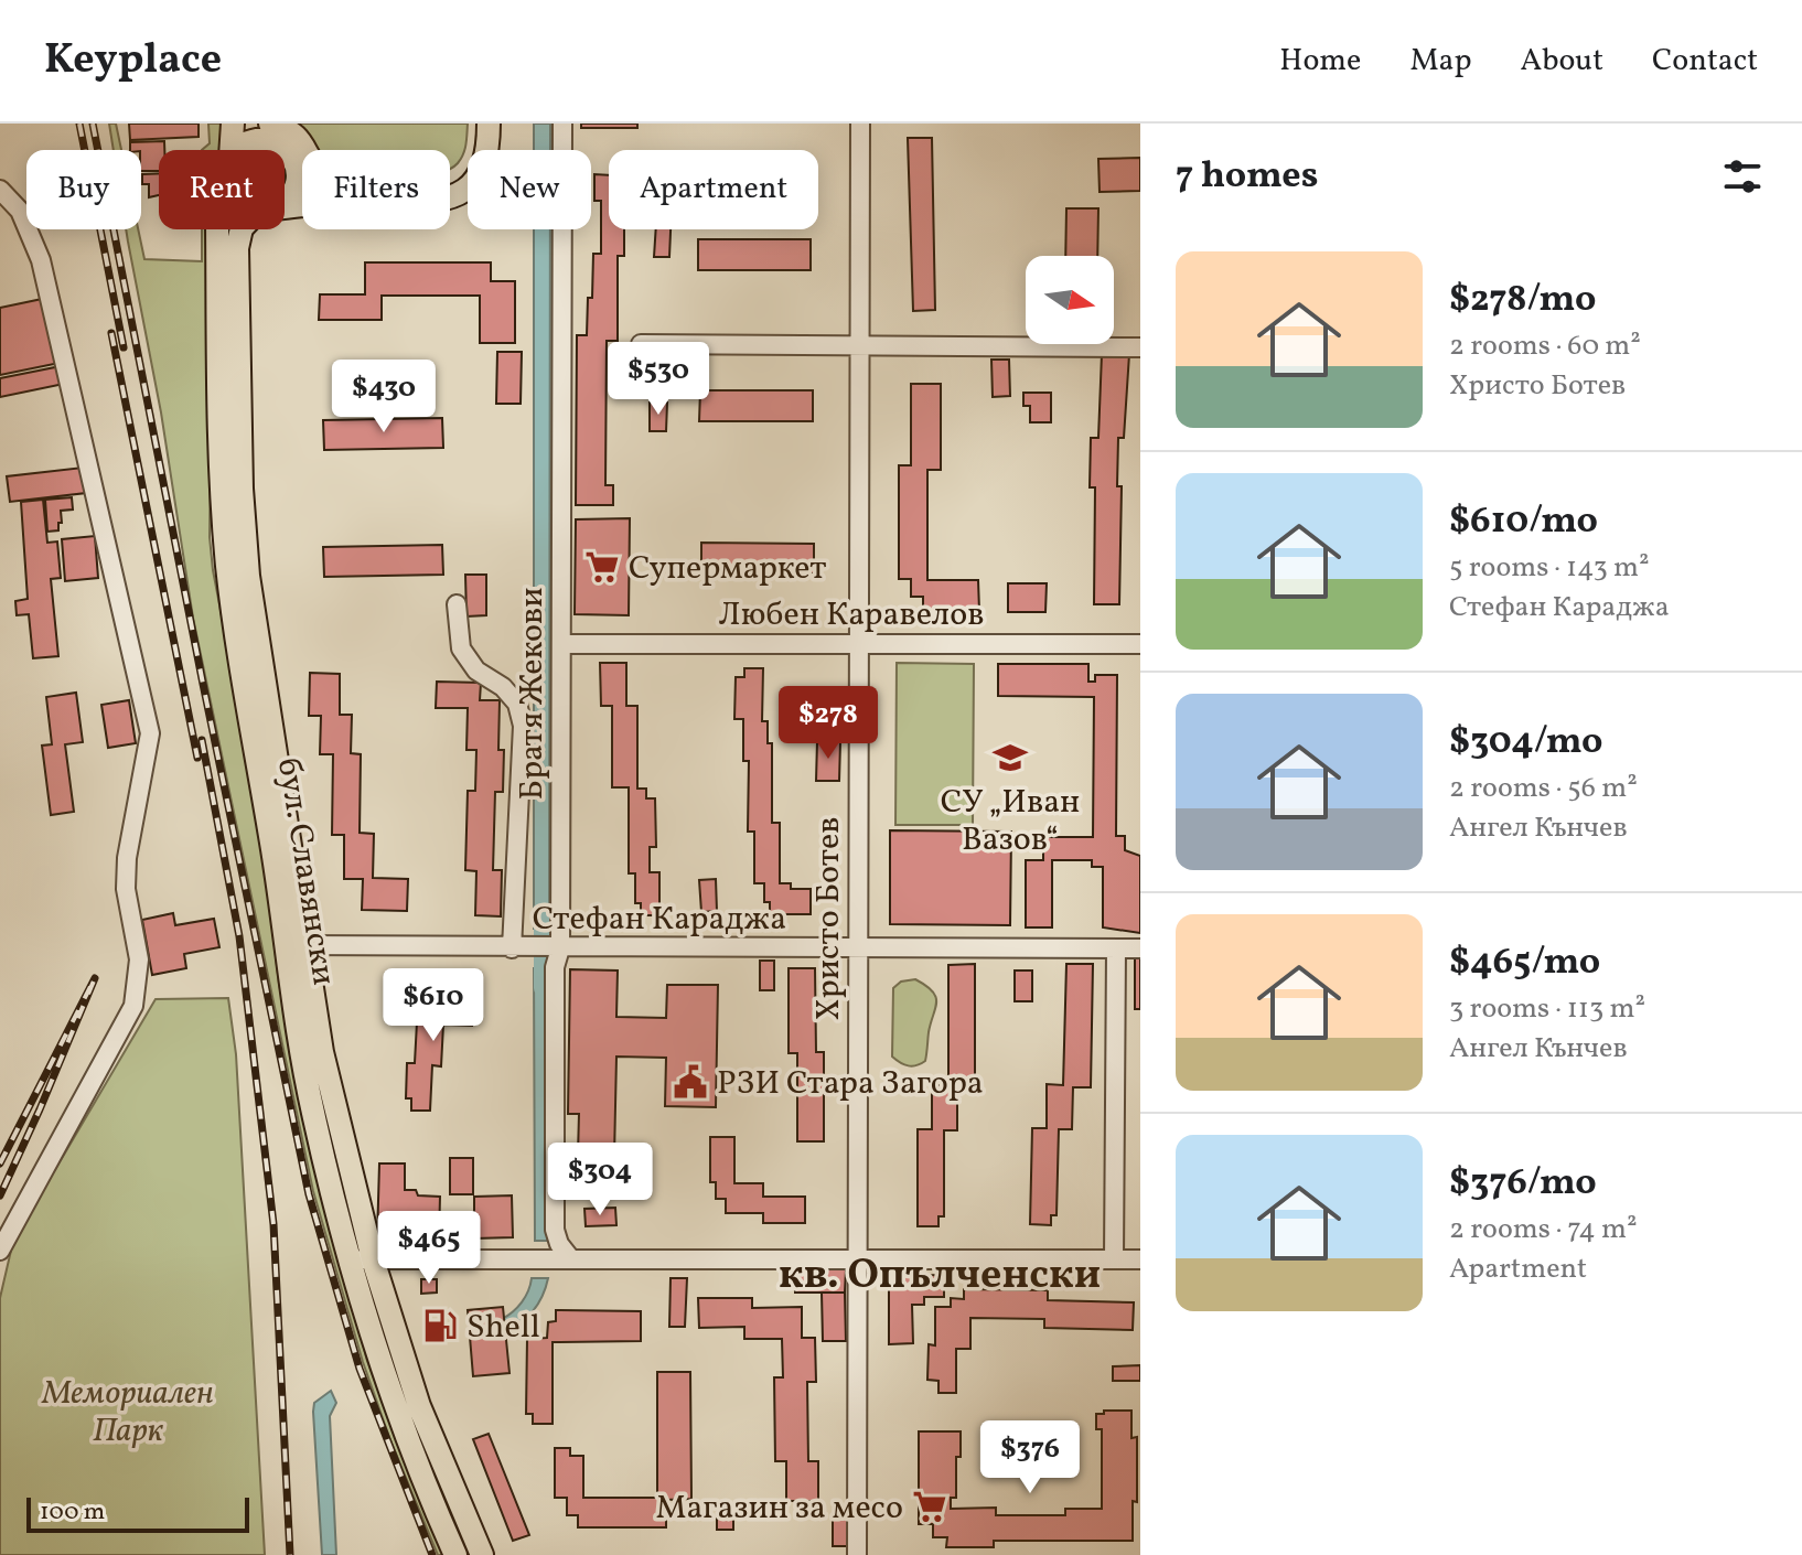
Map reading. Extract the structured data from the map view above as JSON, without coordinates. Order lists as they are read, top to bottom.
{
  "streets": {
    "main road": ["бул. Славянски"],
    "street": [
      "Любен Каравелов",
      "Братя Жекови",
      "Стефан Караджа",
      "Христо Ботев"
    ]
  },
  "crossings": [
    ["Любен Каравелов", "Братя Жекови"],
    ["Любен Каравелов", "Христо Ботев"],
    ["Братя Жекови", "Стефан Караджа"],
    ["бул. Славянски", "Стефан Караджа"],
    ["Стефан Караджа", "Христо Ботев"]
  ],
  "districts": ["кв. Опълченски"],
  "parks": ["Мемориален Парк"],
  "places": {
    "supermarket": ["Супермаркет", "Магазин за месо"],
    "school or university": ["СУ „Иван Вазов“"],
    "public building": ["РЗИ Стара Загора"],
    "fuel station": ["Shell"]
  },
  "scale_bar": "100 m",
  "north": "right",
  "page": {
    "header": "Keyplace",
    "nav": [
      "Home",
      "Map",
      "About",
      "Contact"
    ],
    "heading": "7 homes",
    "chip": [
      "Buy",
      "Rent",
      "Filters",
      "New",
      "Apartment"
    ],
    "list": [
      {
        "name": "$278/mo",
        "note": "2 rooms · 60 m² · Христо Ботев"
      },
      {
        "name": "$610/mo",
        "note": "5 rooms · 143 m² · Стефан Караджа"
      },
      {
        "name": "$304/mo",
        "note": "2 rooms · 56 m² · Ангел Кънчев"
      },
      {
        "name": "$465/mo",
        "note": "3 rooms · 113 m² · Ангел Кънчев"
      },
      {
        "name": "$376/mo",
        "note": "2 rooms · 74 m² · Apartment"
      }
    ],
    "price": [
      "$530",
      "$430",
      "$278",
      "$610",
      "$304",
      "$465",
      "$376"
    ],
    "scale": "100 m"
  }
}
